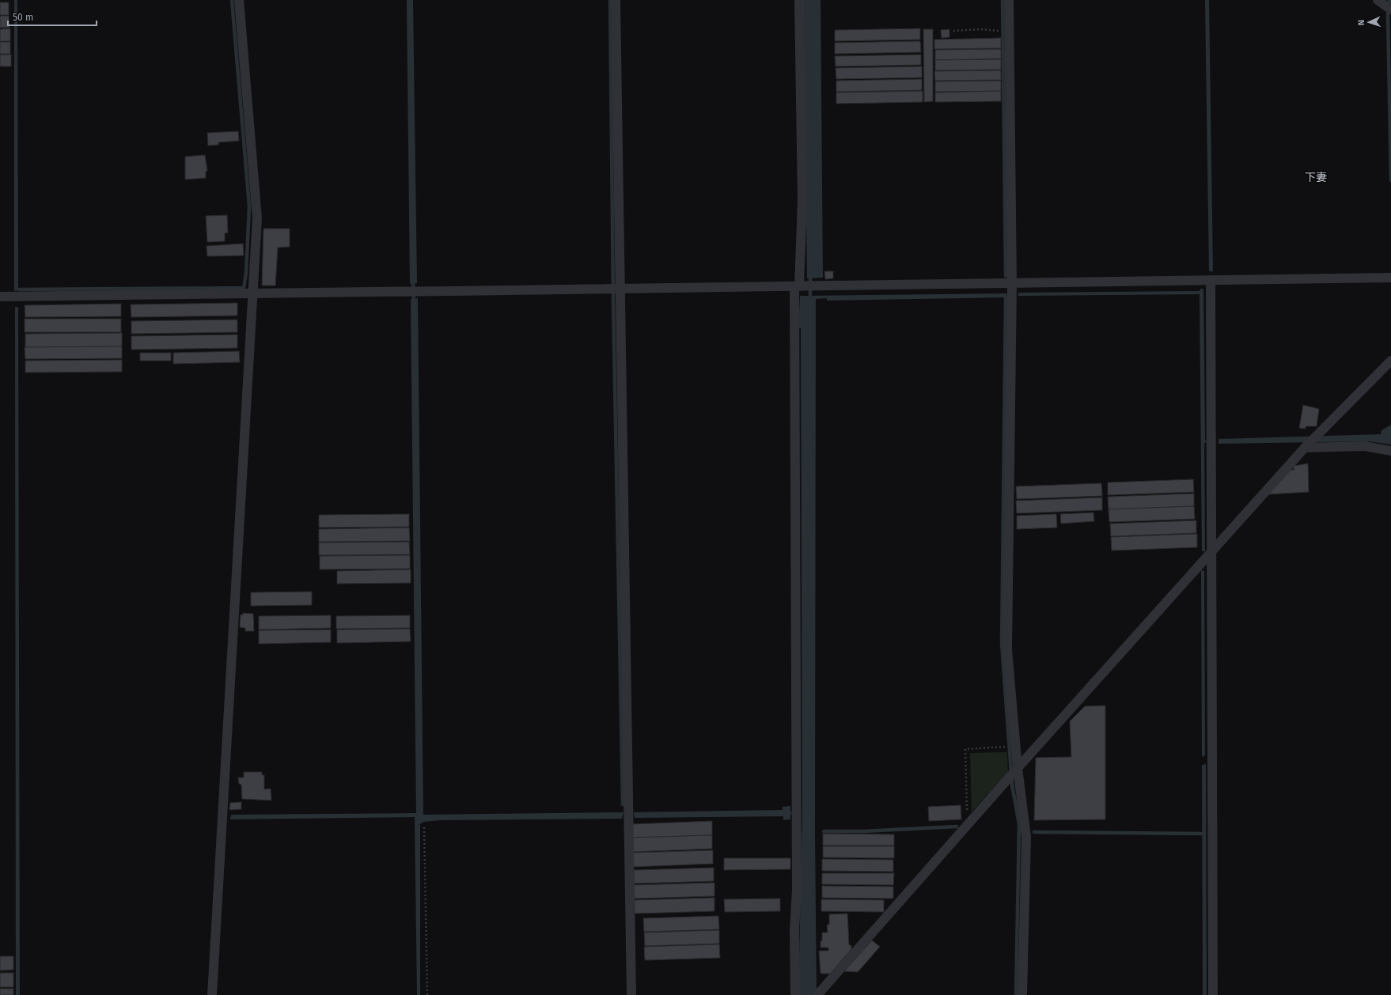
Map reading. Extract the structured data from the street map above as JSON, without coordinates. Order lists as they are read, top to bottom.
{
  "districts": ["下妻"],
  "scale_bar": "50 m",
  "north": "left"
}
